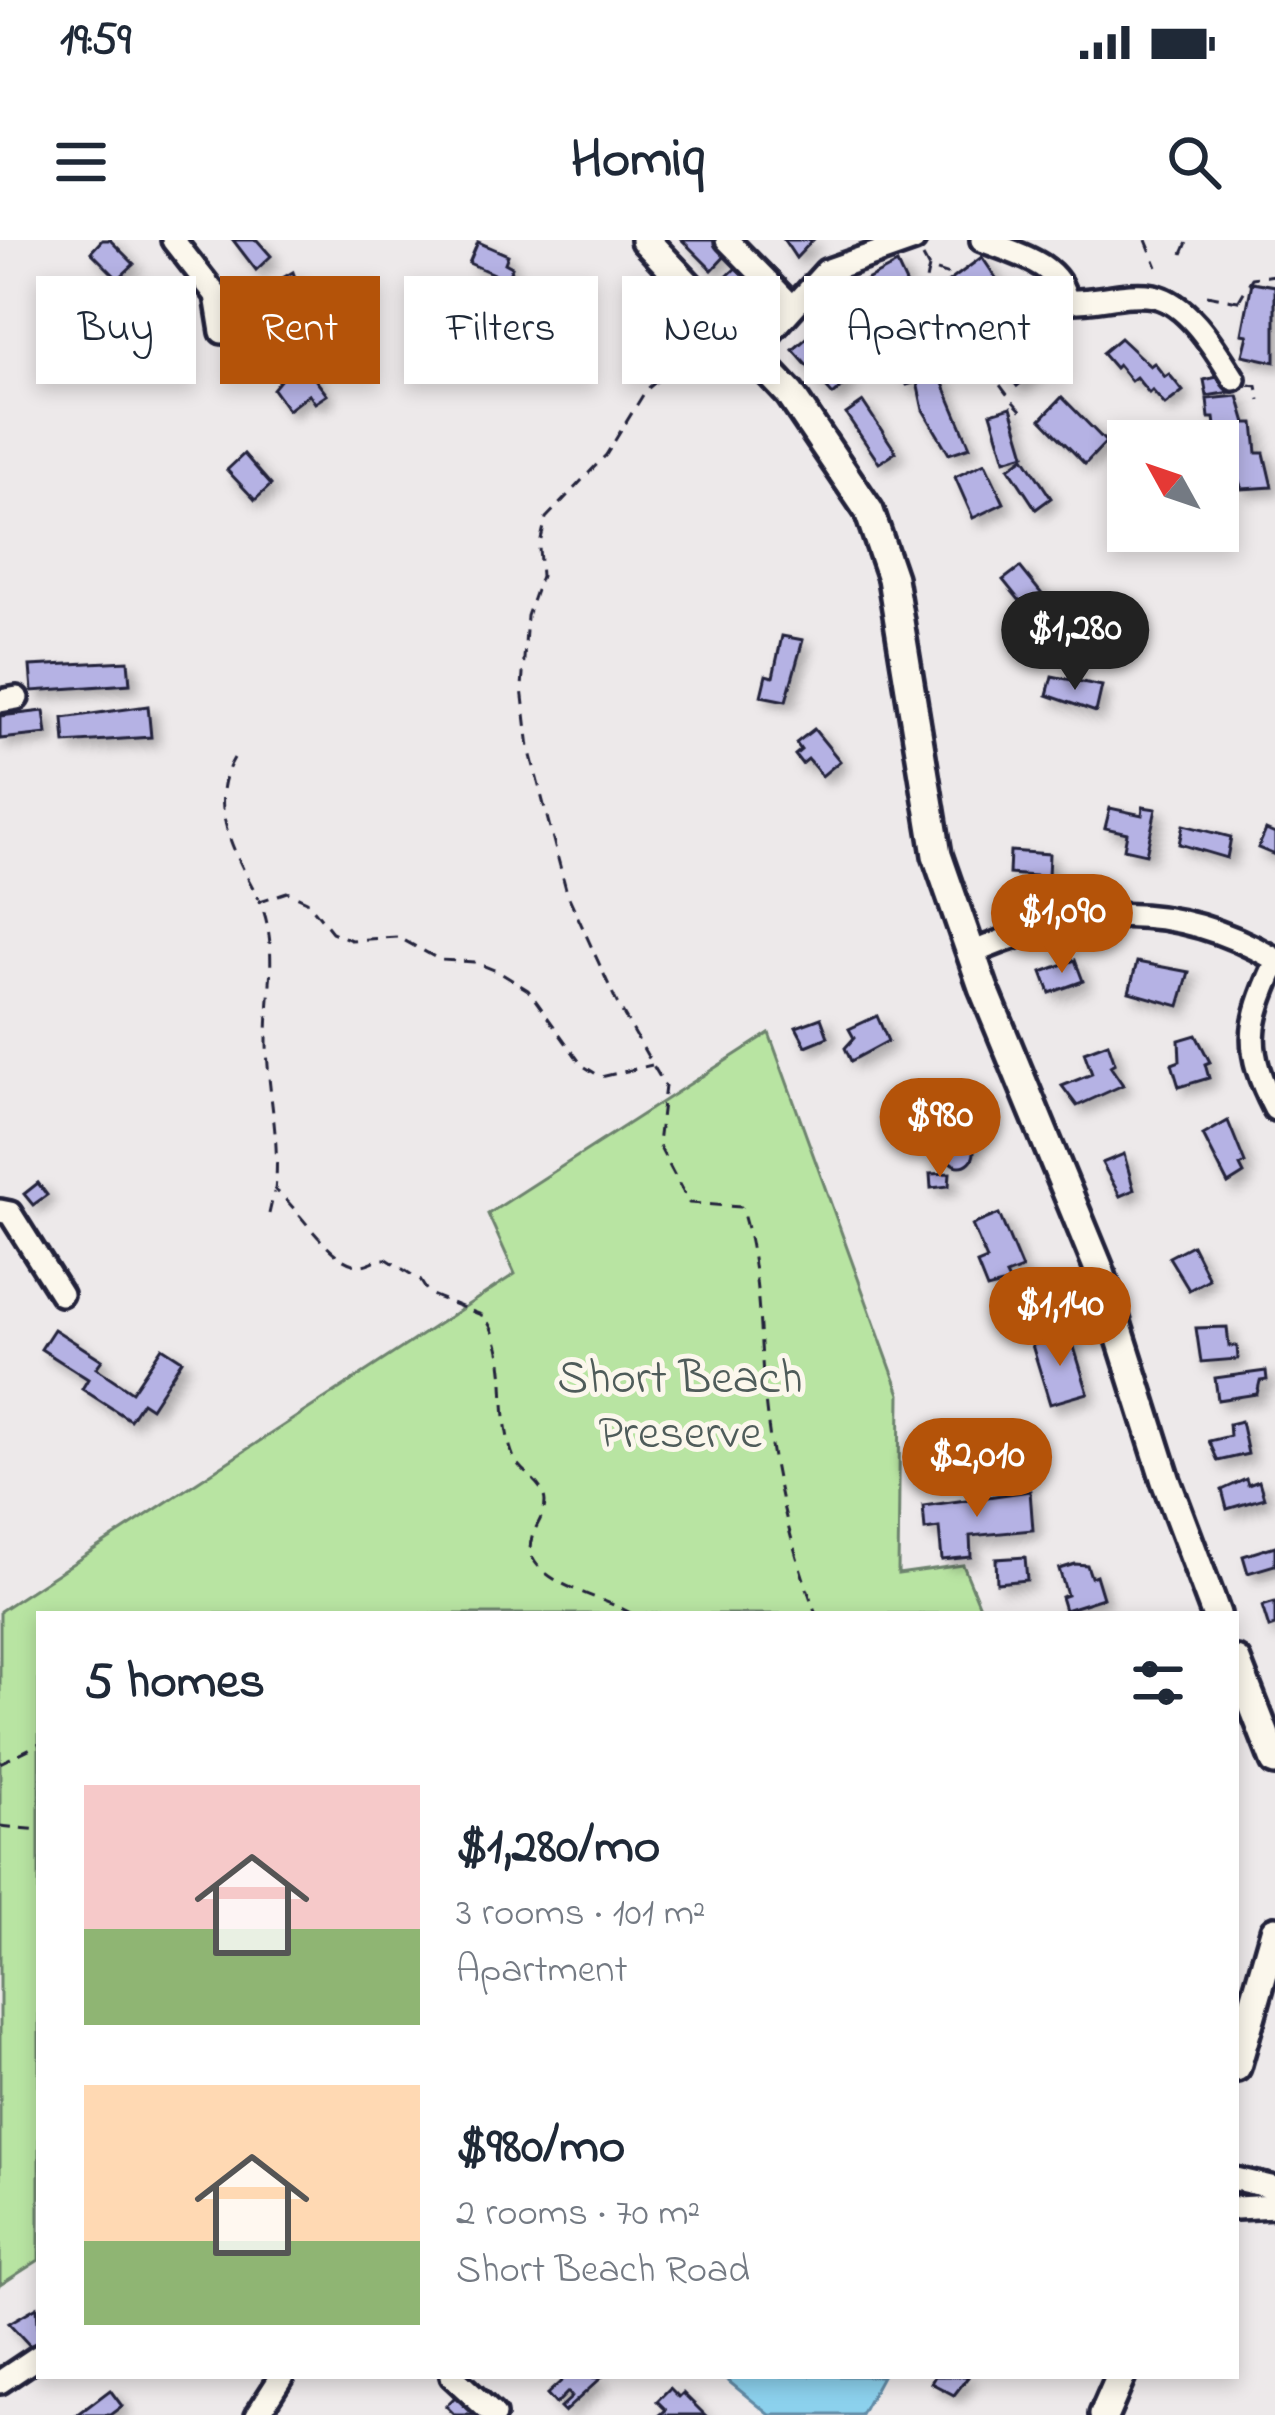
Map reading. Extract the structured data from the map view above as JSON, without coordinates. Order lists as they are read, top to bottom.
{
  "parks": ["Short Beach Preserve"],
  "north": "top left",
  "page": {
    "status": "19:59",
    "header": "Homiq",
    "chip": [
      "Buy",
      "Rent",
      "Filters",
      "New",
      "Apartment"
    ],
    "price": [
      "$1,280",
      "$1,090",
      "$980",
      "$1,140",
      "$2,010"
    ],
    "heading": "5 homes",
    "list": [
      {
        "name": "$1,280/mo",
        "note": "3 rooms · 101 m² · Apartment"
      },
      {
        "name": "$980/mo",
        "note": "2 rooms · 70 m² · Short Beach Road"
      }
    ]
  }
}
